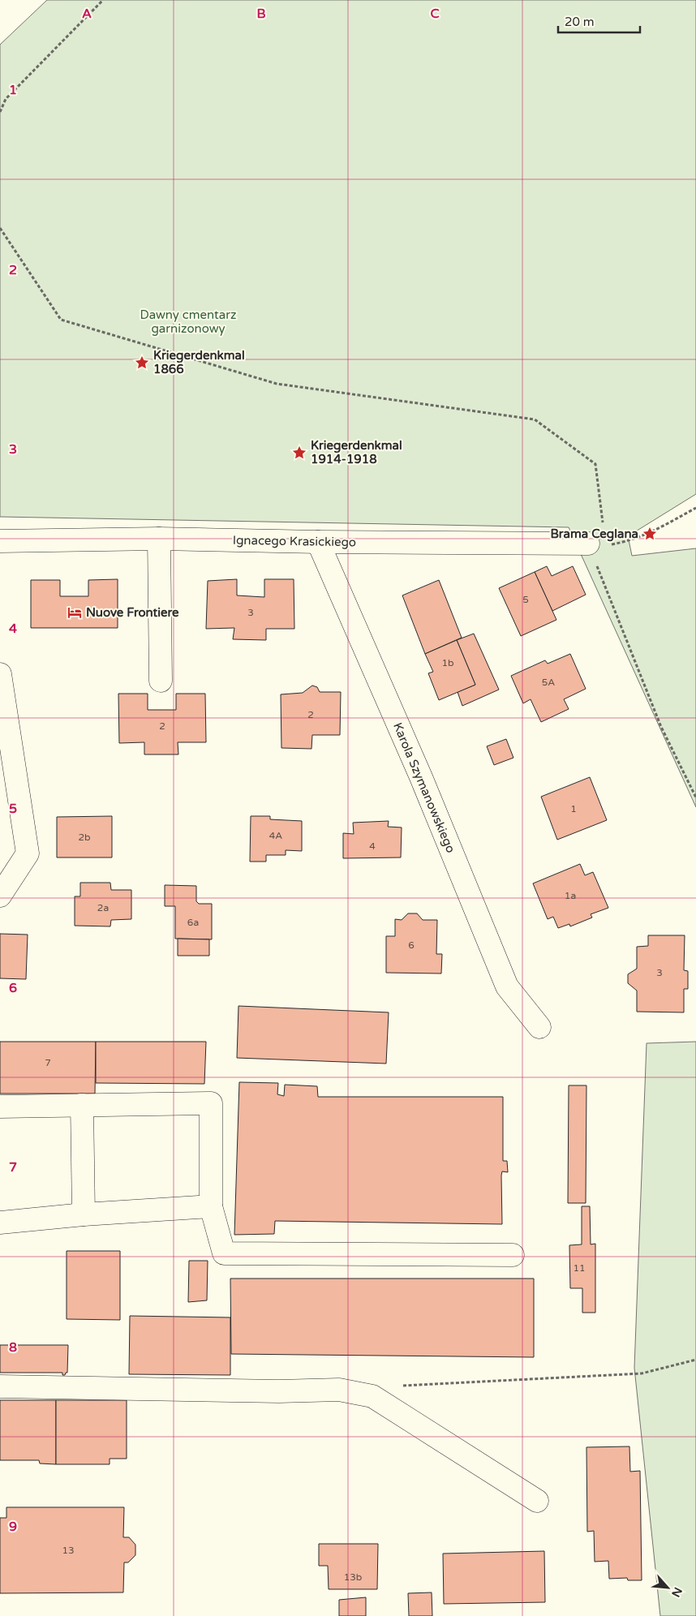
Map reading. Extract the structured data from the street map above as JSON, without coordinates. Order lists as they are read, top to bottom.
{
  "streets": {
    "street": ["Ignacego Krasickiego", "Karola Szymanowskiego"]
  },
  "crossings": [
    ["Ignacego Krasickiego", "Karola Szymanowskiego"]
  ],
  "parks": ["Dawny cmentarz garnizonowy"],
  "places": {
    "place": ["Kriegerdenkmal 1866", "Kriegerdenkmal 1914-1918", "Brama Ceglana"],
    "hotel": ["Nuove Frontiere"]
  },
  "house_numbers": [
    "5",
    "3",
    "1b",
    "5A",
    "2",
    "2",
    "1",
    "4A",
    "2b",
    "4",
    "1a",
    "2a",
    "6a",
    "6",
    "3",
    "7",
    "11",
    "13",
    "13b"
  ],
  "scale_bar": "20 m",
  "north": "bottom right",
  "grid": {
    "columns": ["A", "B", "C"],
    "rows": [
      "1",
      "2",
      "3",
      "4",
      "5",
      "6",
      "7",
      "8",
      "9"
    ]
  }
}
